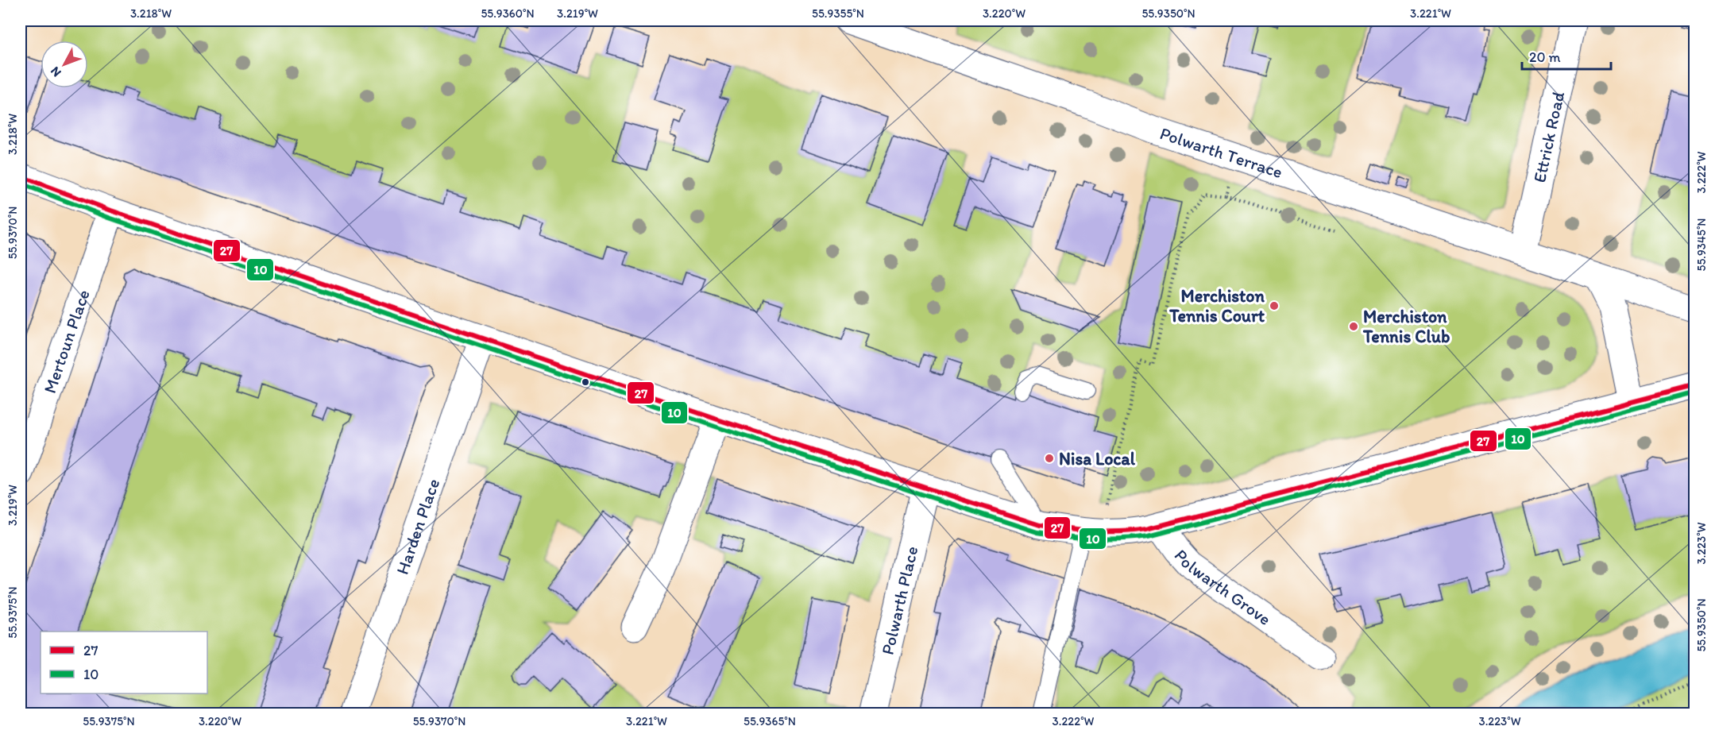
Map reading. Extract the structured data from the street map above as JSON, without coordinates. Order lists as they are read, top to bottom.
{
  "streets": {
    "street": [
      "Ettrick Road",
      "Polwarth Terrace",
      "Mertoun Place",
      "Harden Place",
      "Polwarth Grove",
      "Polwarth Place"
    ]
  },
  "crossings": [
    ["Ettrick Road", "Polwarth Terrace"]
  ],
  "places": ["Merchiston Tennis Court", "Merchiston Tennis Club", "Nisa Local"],
  "lines": ["transit line 27", "transit line 10"],
  "legend": ["27", "10"],
  "scale_bar": "20 m",
  "north": "bottom left",
  "coordinates": [
    "3.218°W",
    "55.9360°N",
    "3.219°W",
    "55.9355°N",
    "3.220°W",
    "55.9350°N",
    "3.221°W",
    "3.222°W",
    "55.9370°N",
    "55.9345°N",
    "3.223°W",
    "55.9375°N",
    "55.9365°N"
  ]
}
